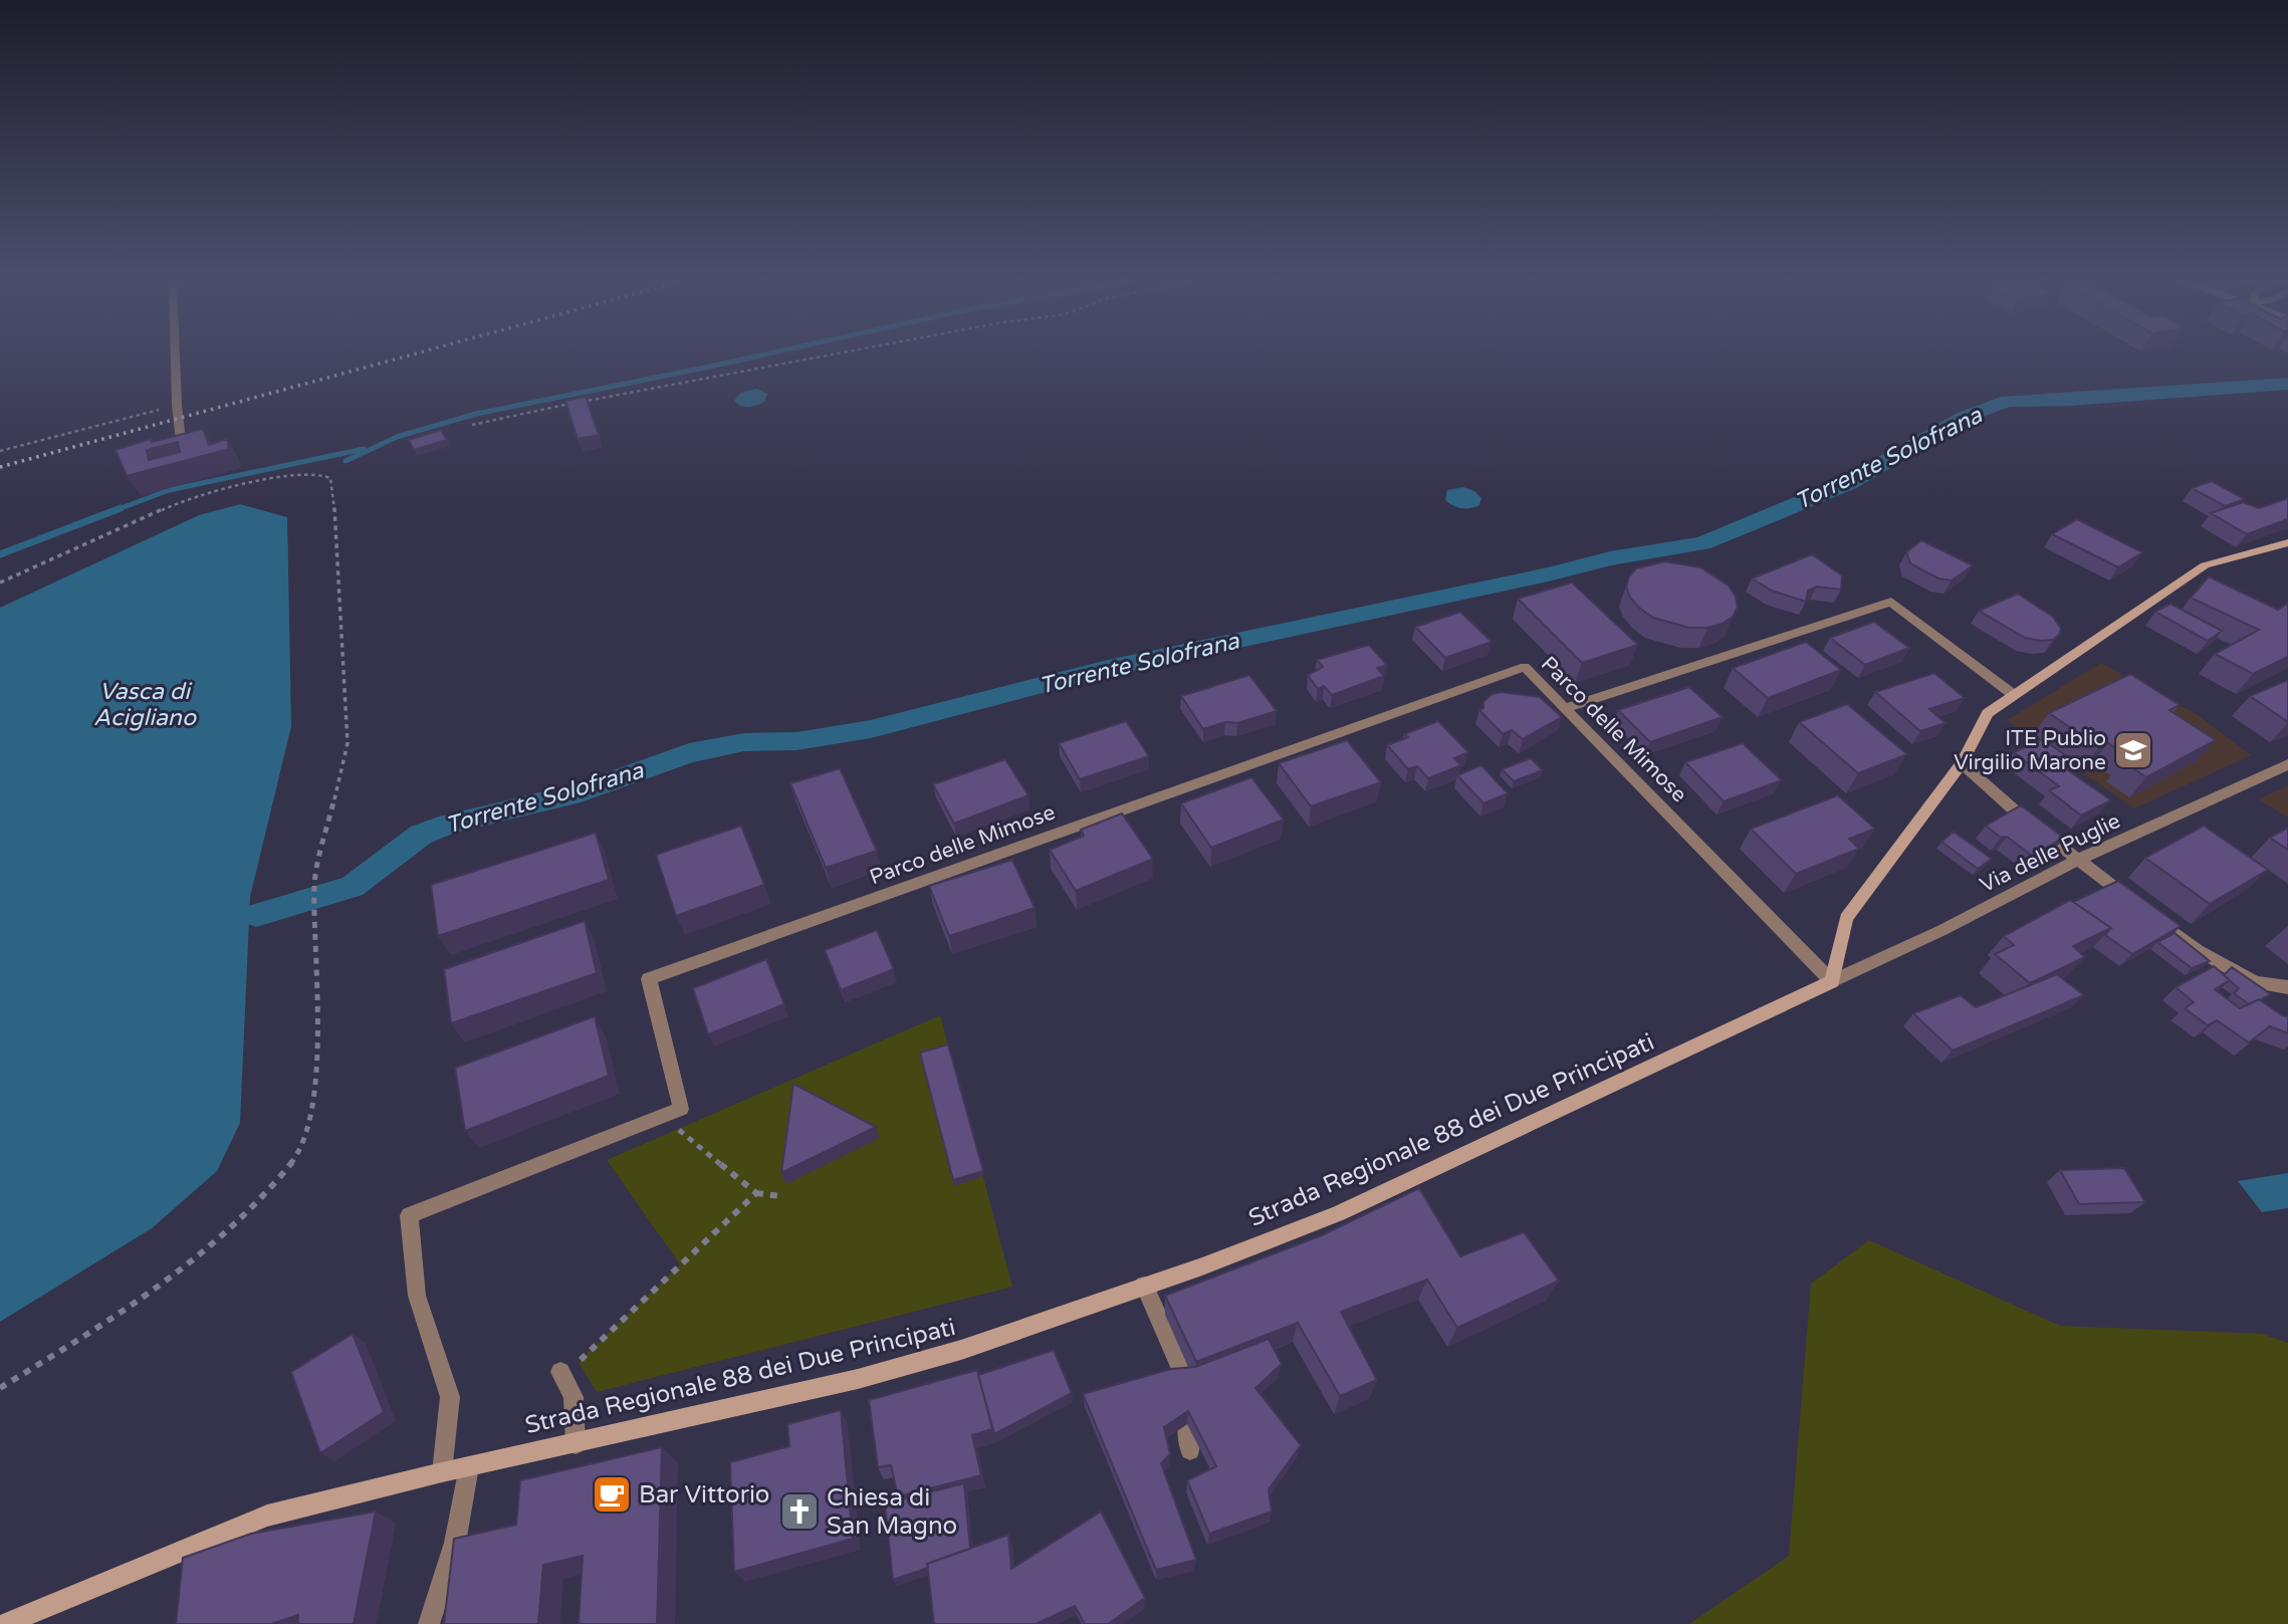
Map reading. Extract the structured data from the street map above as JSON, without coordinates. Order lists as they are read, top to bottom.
{
  "streets": {
    "main road": ["Strada Regionale 88 dei Due Principati"],
    "street": ["Parco delle Mimose", "Via delle Puglie"]
  },
  "crossings": [
    ["Parco delle Mimose", "Via delle Puglie"],
    ["Parco delle Mimose", "Strada Regionale 88 dei Due Principati"],
    ["Via delle Puglie", "Strada Regionale 88 dei Due Principati"]
  ],
  "water": ["Torrente Solofrana", "Vasca di Acigliano"],
  "places": {
    "school or university": ["ITE Publio Virgilio Marone"],
    "cafe": ["Bar Vittorio"],
    "church": ["Chiesa di San Magno"]
  }
}
